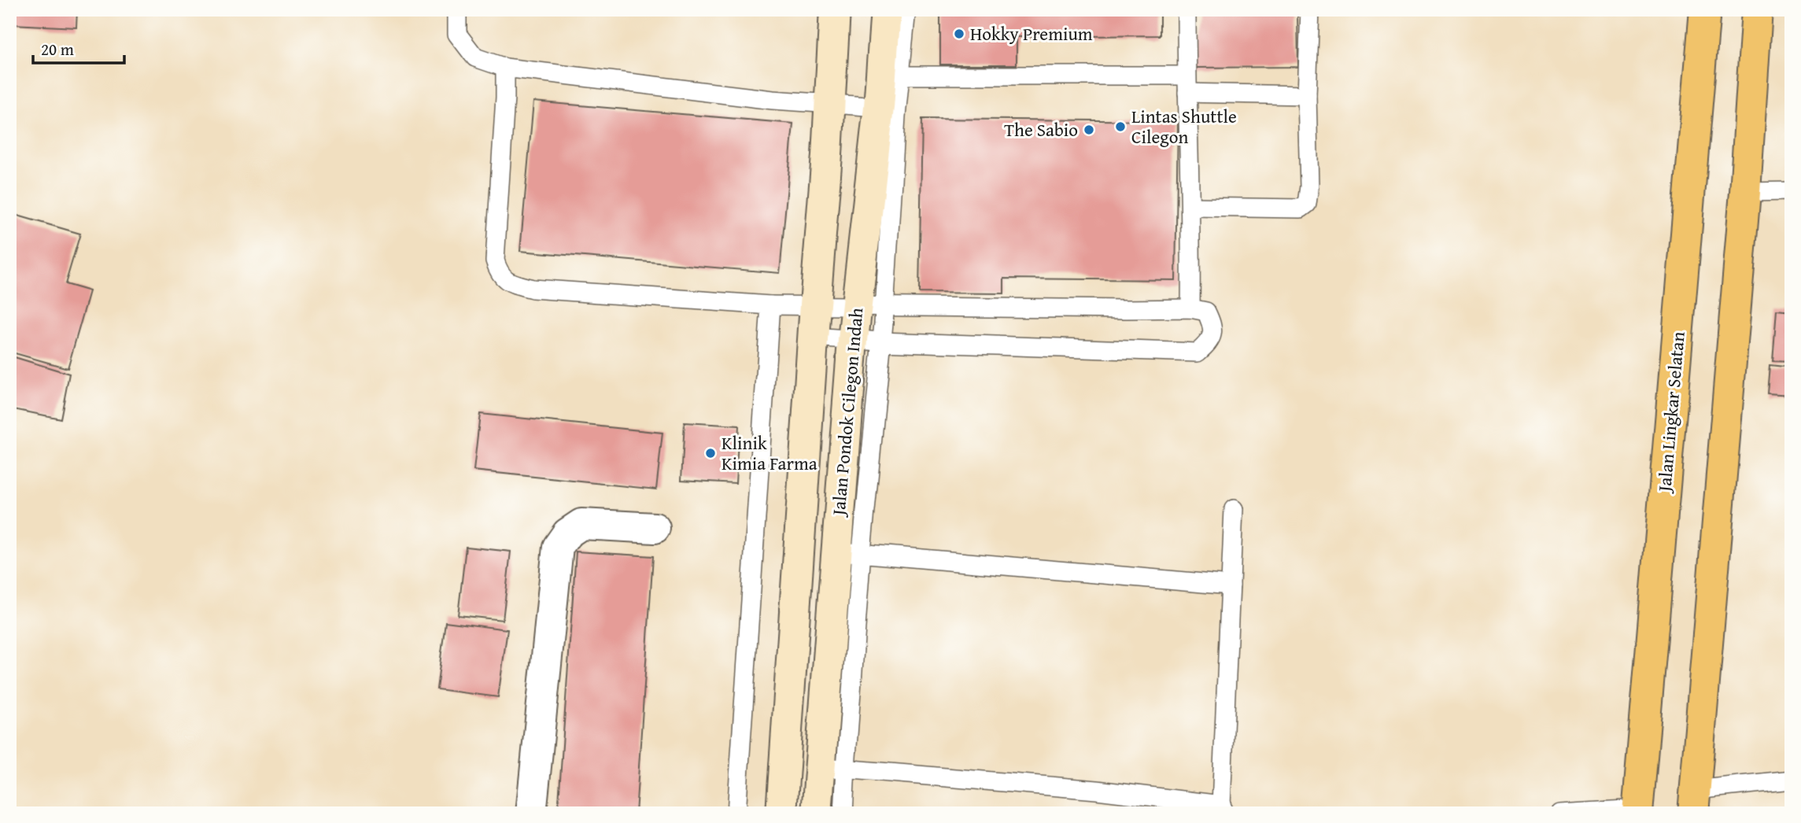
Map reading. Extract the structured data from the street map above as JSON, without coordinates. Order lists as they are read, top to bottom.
{
  "streets": {
    "highway": ["Jalan Lingkar Selatan"],
    "street": ["Jalan Pondok Cilegon Indah"]
  },
  "places": [
    "Hokky Premium",
    "Lintas Shuttle Cilegon",
    "The Sabio",
    "Klinik Kimia Farma"
  ],
  "scale_bar": "20 m"
}
